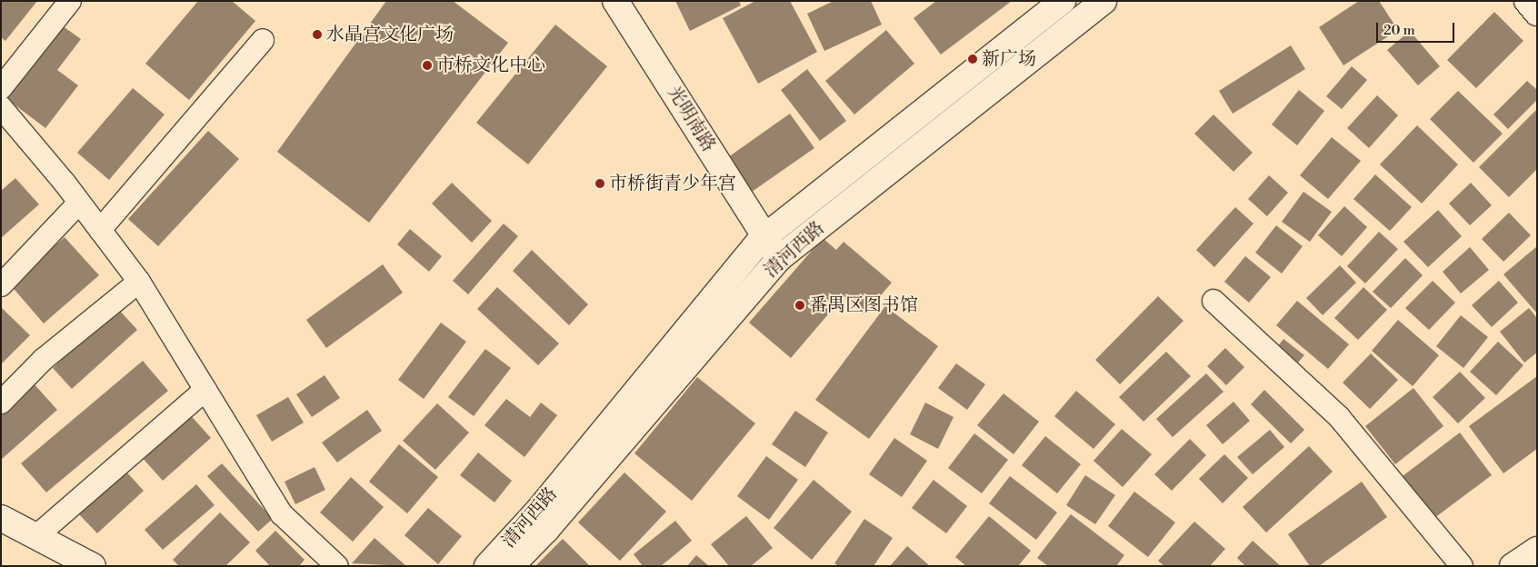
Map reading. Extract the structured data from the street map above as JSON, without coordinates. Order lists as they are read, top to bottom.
{
  "streets": {
    "street": ["光明南路", "清河西路"]
  },
  "crossings": [
    ["光明南路", "清河西路"]
  ],
  "places": [
    "水晶宫文化广场",
    "新广场",
    "市桥文化中心",
    "市桥街青少年宫",
    "番禺区图书馆"
  ],
  "scale_bar": "20 m"
}
